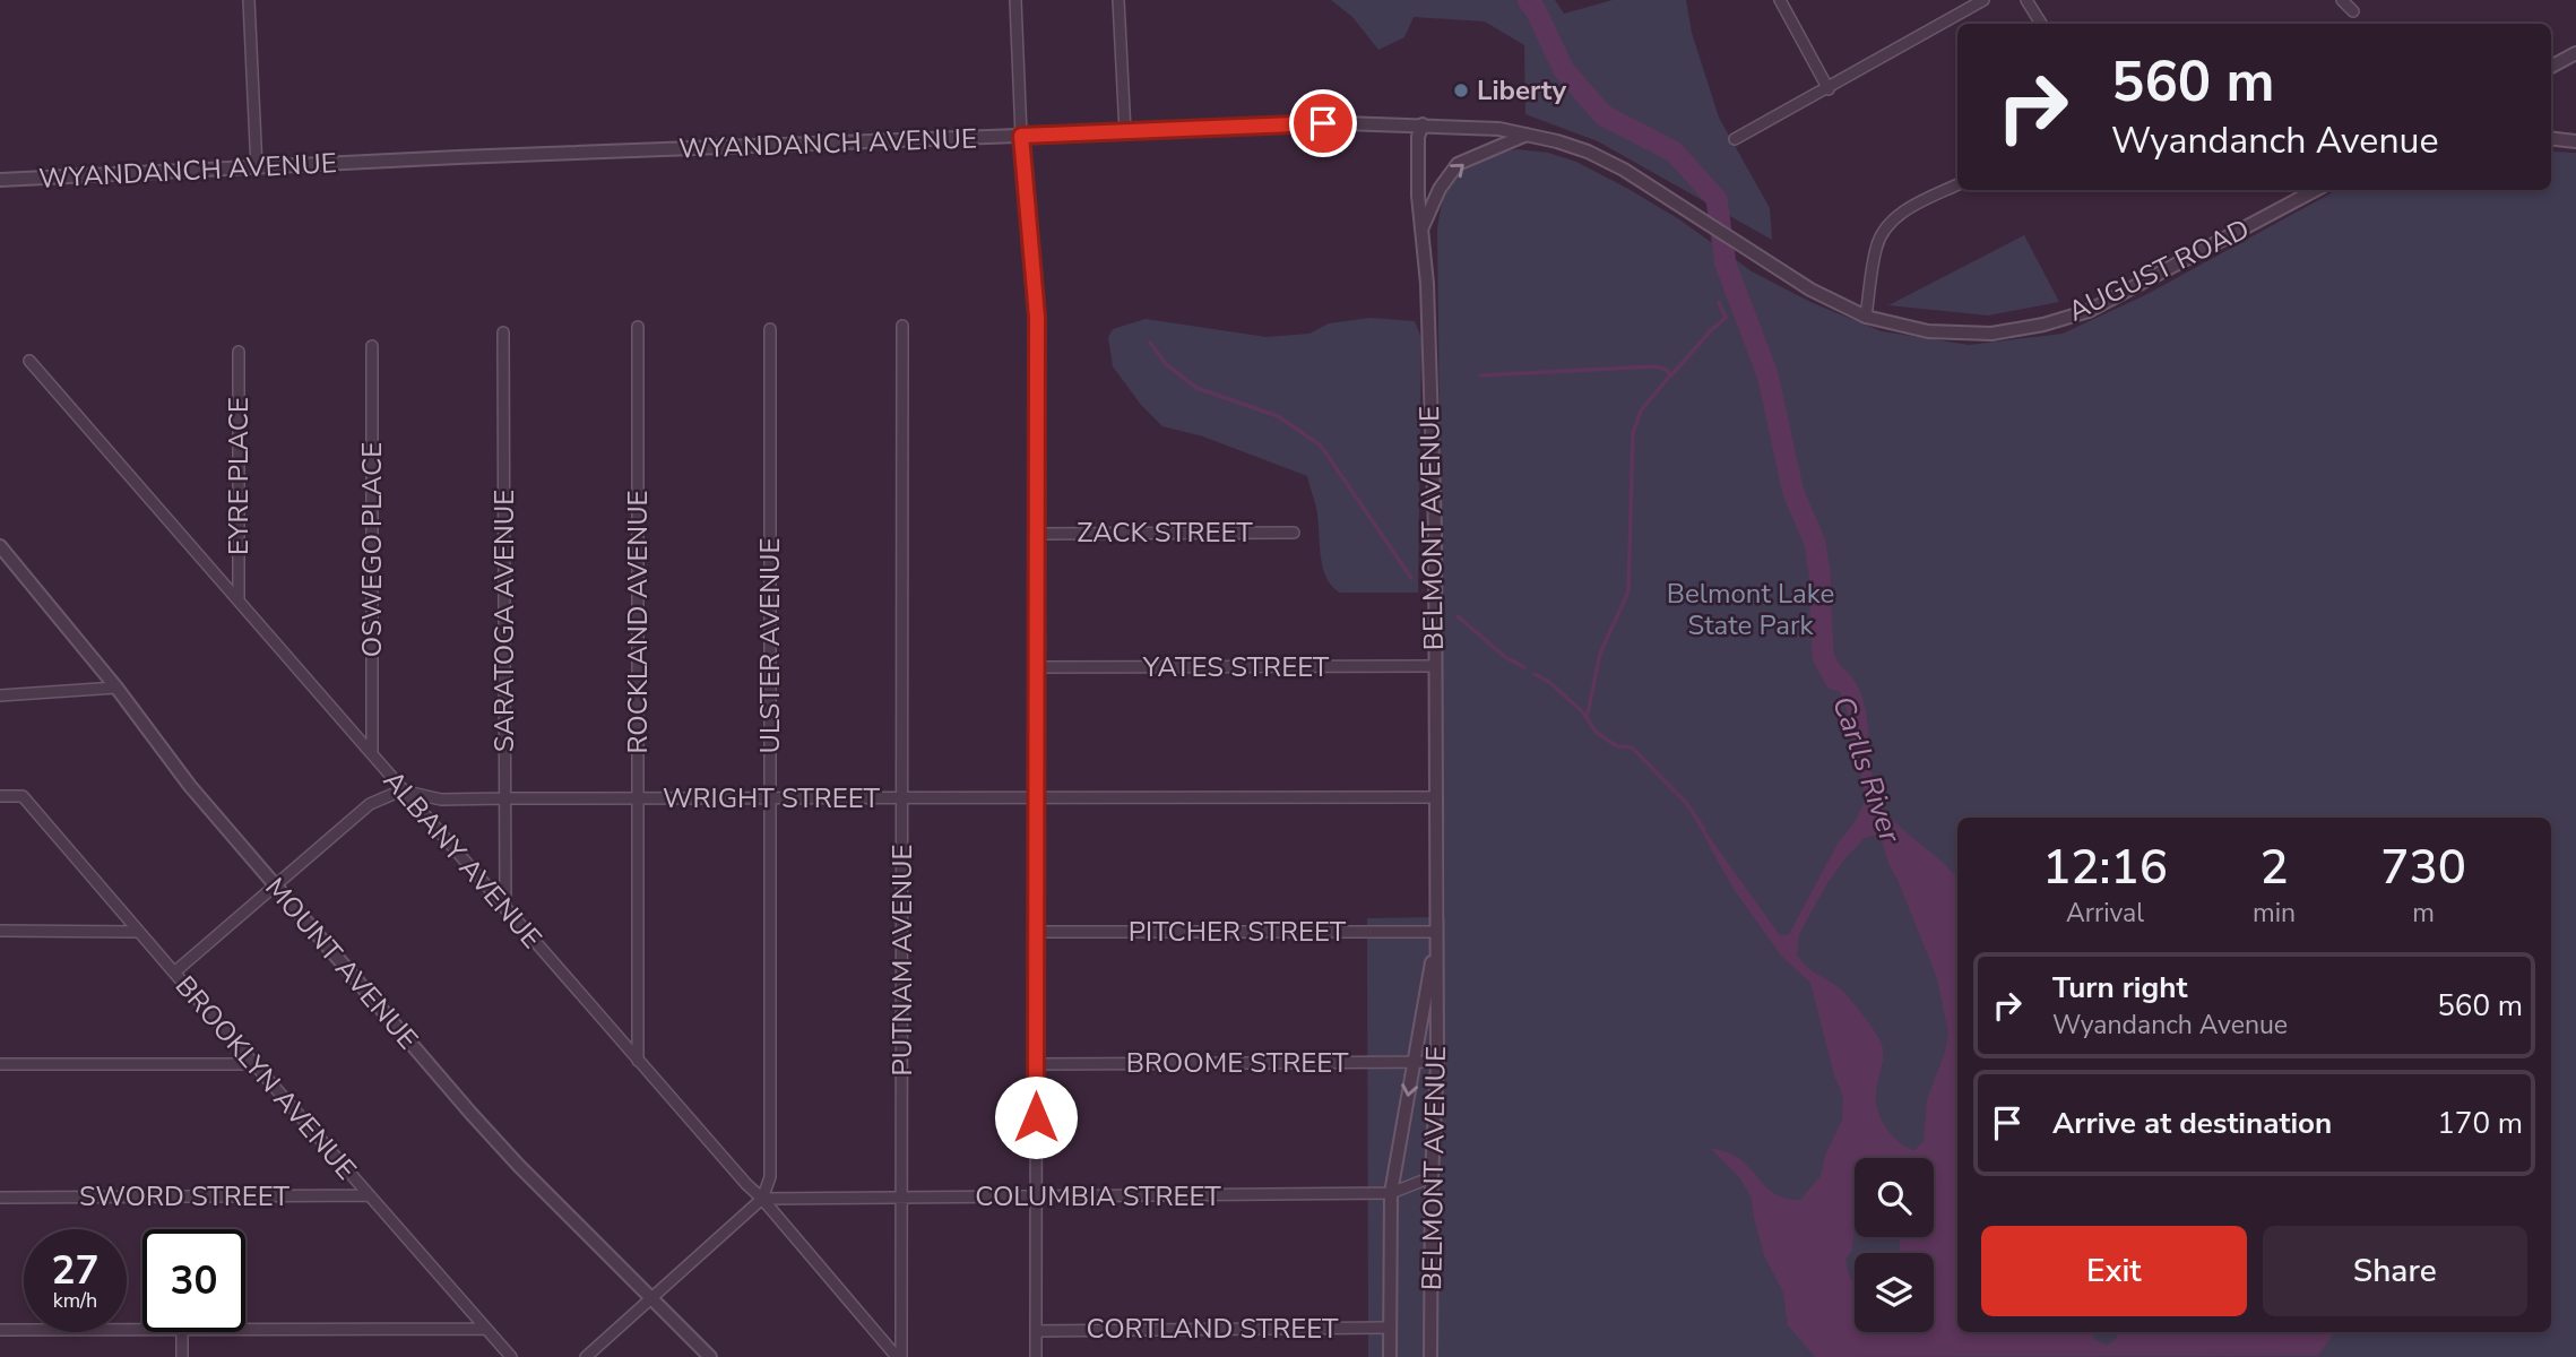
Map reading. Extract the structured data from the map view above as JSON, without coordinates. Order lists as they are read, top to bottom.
{
  "streets": {
    "street": [
      "WYANDANCH AVENUE",
      "AUGUST ROAD",
      "EYRE PLACE",
      "BELMONT AVENUE",
      "ZACK STREET",
      "OSWEGO PLACE",
      "SARATOGA AVENUE",
      "ROCKLAND AVENUE",
      "ULSTER AVENUE",
      "YATES STREET",
      "WRIGHT STREET",
      "ALBANY AVENUE",
      "PITCHER STREET",
      "PUTNAM AVENUE",
      "MOUNT AVENUE",
      "BROOME STREET",
      "BROOKLYN AVENUE",
      "SWORD STREET",
      "COLUMBIA STREET",
      "CORTLAND STREET"
    ]
  },
  "crossings": [
    ["WYANDANCH AVENUE", "AUGUST ROAD"],
    ["WYANDANCH AVENUE", "BELMONT AVENUE"],
    ["EYRE PLACE", "ALBANY AVENUE"],
    ["BELMONT AVENUE", "YATES STREET"],
    ["BELMONT AVENUE", "WRIGHT STREET"],
    ["BELMONT AVENUE", "PITCHER STREET"],
    ["BELMONT AVENUE", "BROOME STREET"],
    ["BELMONT AVENUE", "COLUMBIA STREET"],
    ["BELMONT AVENUE", "CORTLAND STREET"],
    ["OSWEGO PLACE", "ALBANY AVENUE"],
    ["SARATOGA AVENUE", "WRIGHT STREET"],
    ["SARATOGA AVENUE", "ALBANY AVENUE"],
    ["ROCKLAND AVENUE", "WRIGHT STREET"],
    ["ROCKLAND AVENUE", "ALBANY AVENUE"],
    ["ULSTER AVENUE", "WRIGHT STREET"],
    ["ULSTER AVENUE", "ALBANY AVENUE"],
    ["ULSTER AVENUE", "COLUMBIA STREET"],
    ["WRIGHT STREET", "ALBANY AVENUE"],
    ["WRIGHT STREET", "PUTNAM AVENUE"],
    ["ALBANY AVENUE", "PUTNAM AVENUE"],
    ["ALBANY AVENUE", "COLUMBIA STREET"],
    ["PUTNAM AVENUE", "COLUMBIA STREET"],
    ["BROOKLYN AVENUE", "SWORD STREET"]
  ],
  "water": ["Carlls River"],
  "parks": ["Belmont Lake State Park"],
  "places": ["Liberty"],
  "page": {
    "turn": ["560 m", "Wyandanch Avenue"],
    "eta": [
      "12:16",
      "Arrival",
      "2",
      "min",
      "730",
      "m"
    ],
    "list": [
      {
        "name": "Turn right",
        "note": "Wyandanch Avenue",
        "value": "560 m"
      },
      {
        "name": "Arrive at destination",
        "value": "170 m"
      }
    ],
    "buttons": ["Exit", "Share"],
    "speed": "27 km/h",
    "limit": "30"
  }
}
